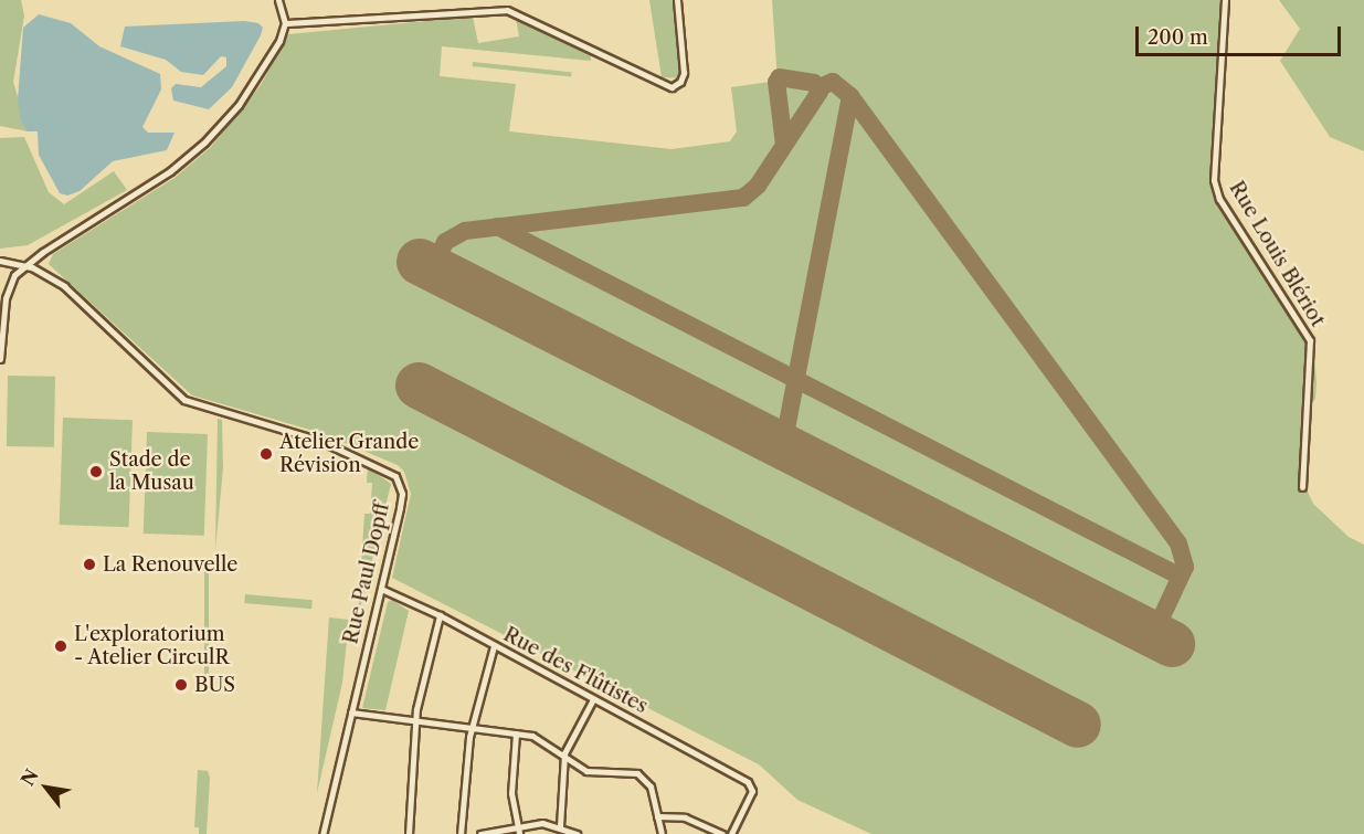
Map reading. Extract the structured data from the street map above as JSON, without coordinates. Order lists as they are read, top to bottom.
{
  "streets": {
    "street": ["Rue Louis Blériot", "Rue Paul Dopff", "Rue des Flûtistes"]
  },
  "crossings": [
    ["Rue Paul Dopff", "Rue des Flûtistes"]
  ],
  "places": [
    "Atelier Grande Révision",
    "Stade de la Musau",
    "La Renouvelle",
    "L'exploratorium - Atelier CirculR",
    "BUS"
  ],
  "scale_bar": "200 m",
  "north": "top left"
}
